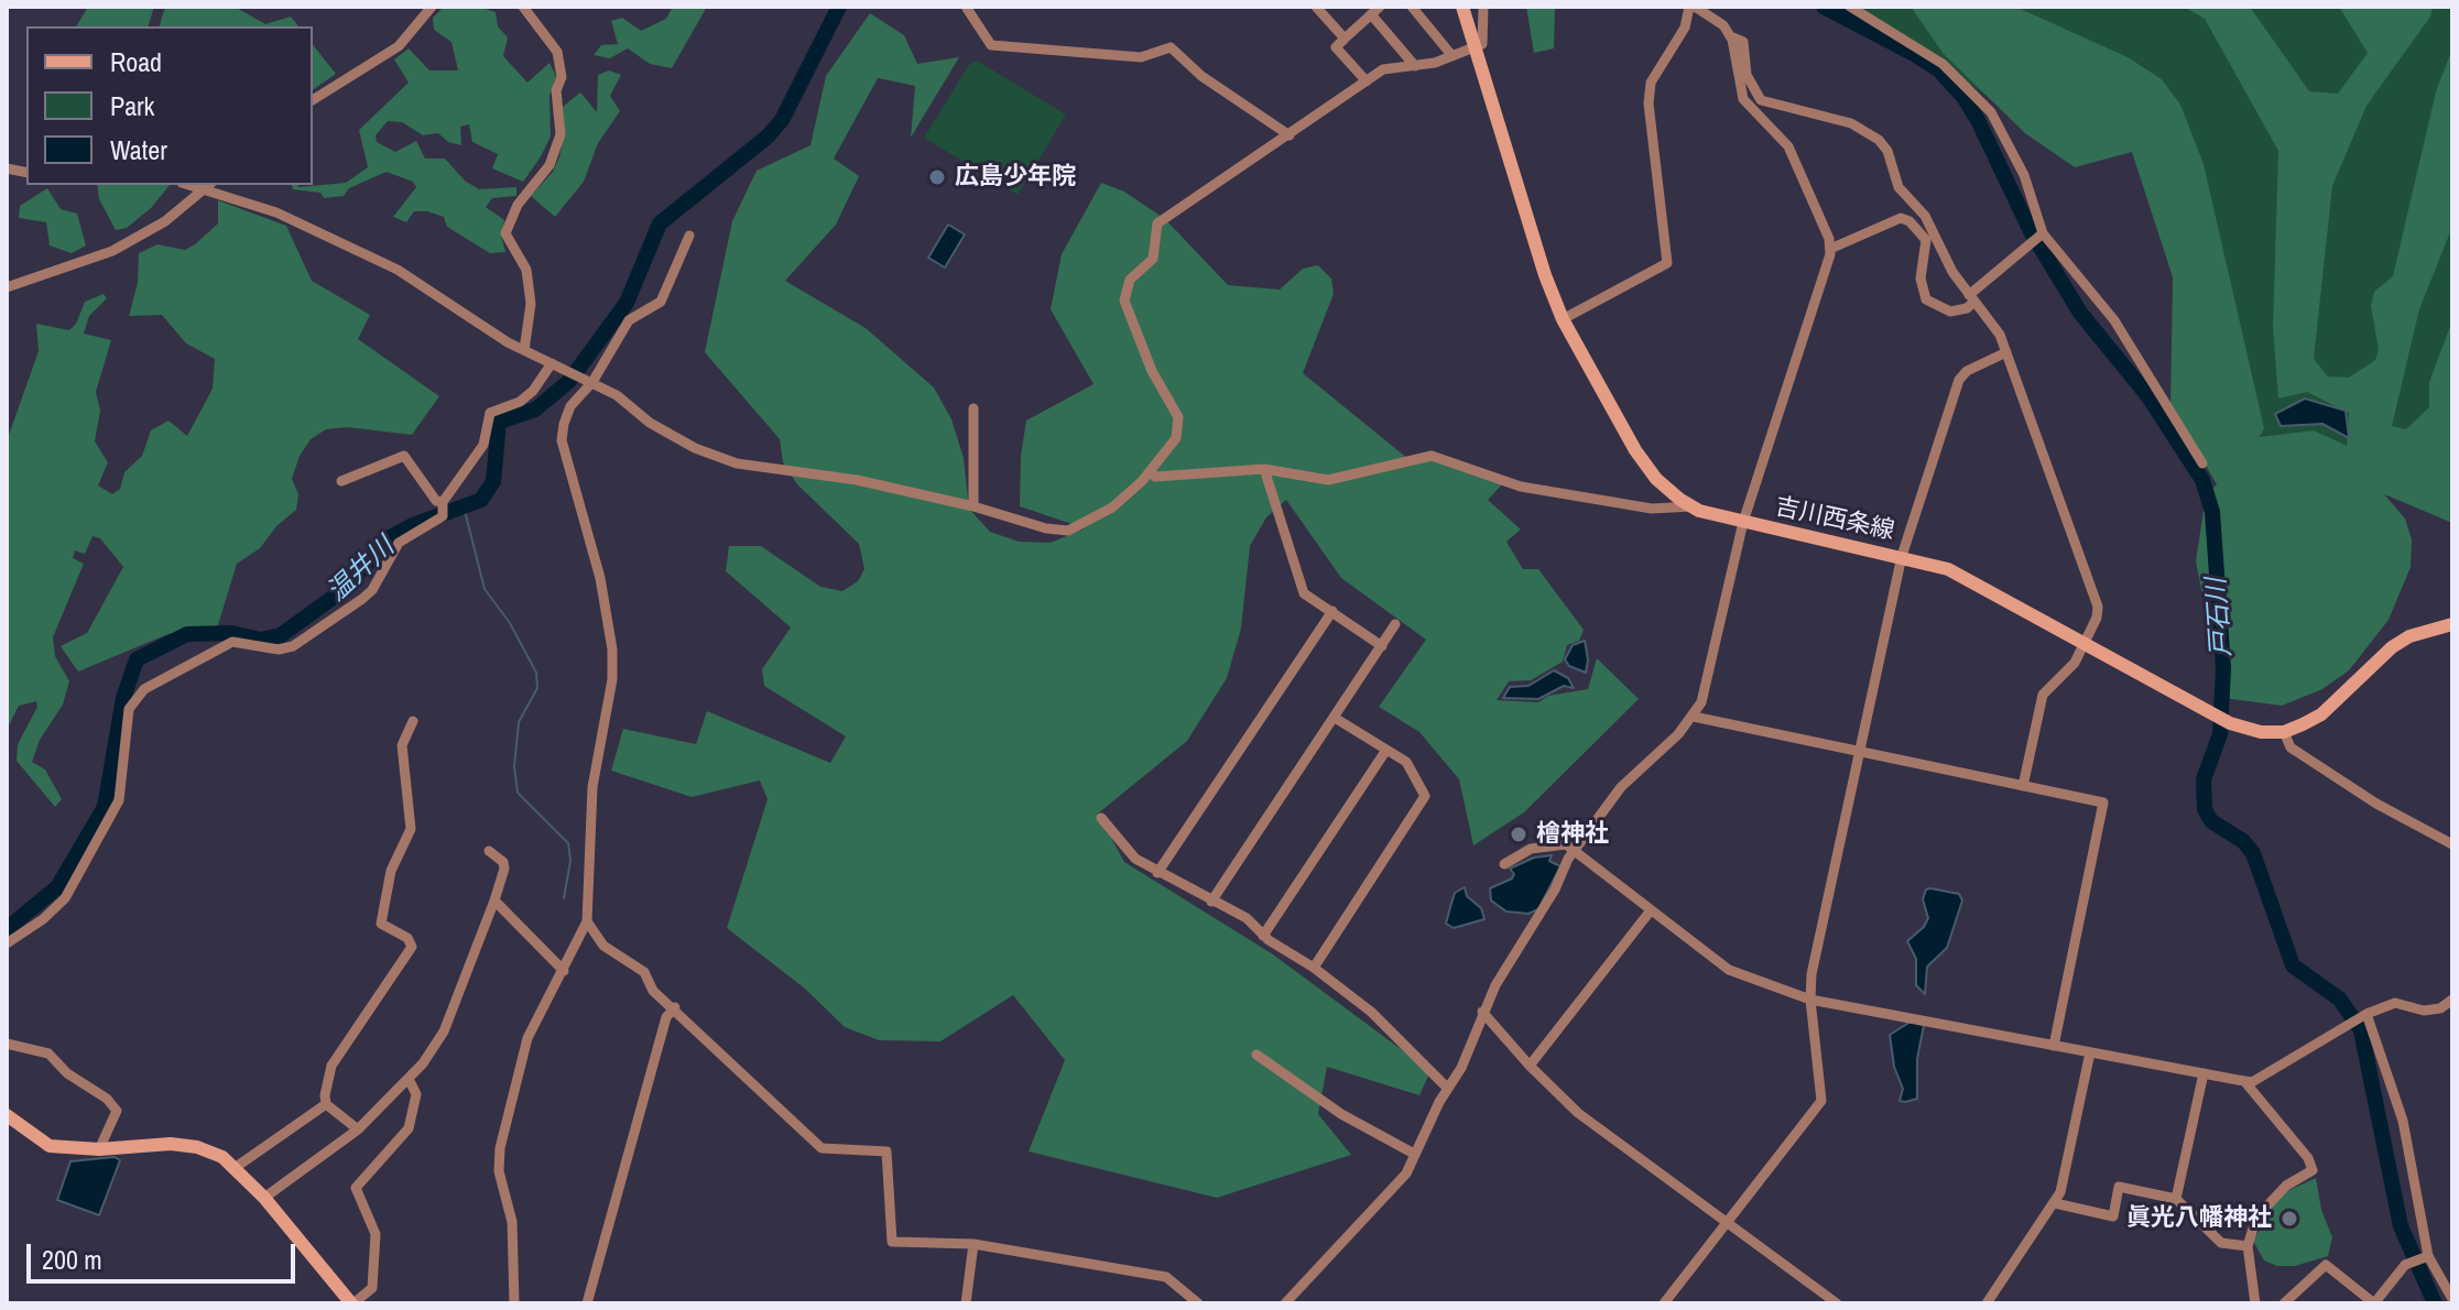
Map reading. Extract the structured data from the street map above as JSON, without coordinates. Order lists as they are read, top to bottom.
{
  "streets": {
    "main road": ["吉川西条線"]
  },
  "water": ["温井川", "戸石川"],
  "places": ["広島少年院", "檜神社", "眞光八幡神社"],
  "legend": ["Road", "Park", "Water"],
  "scale_bar": "200 m"
}
